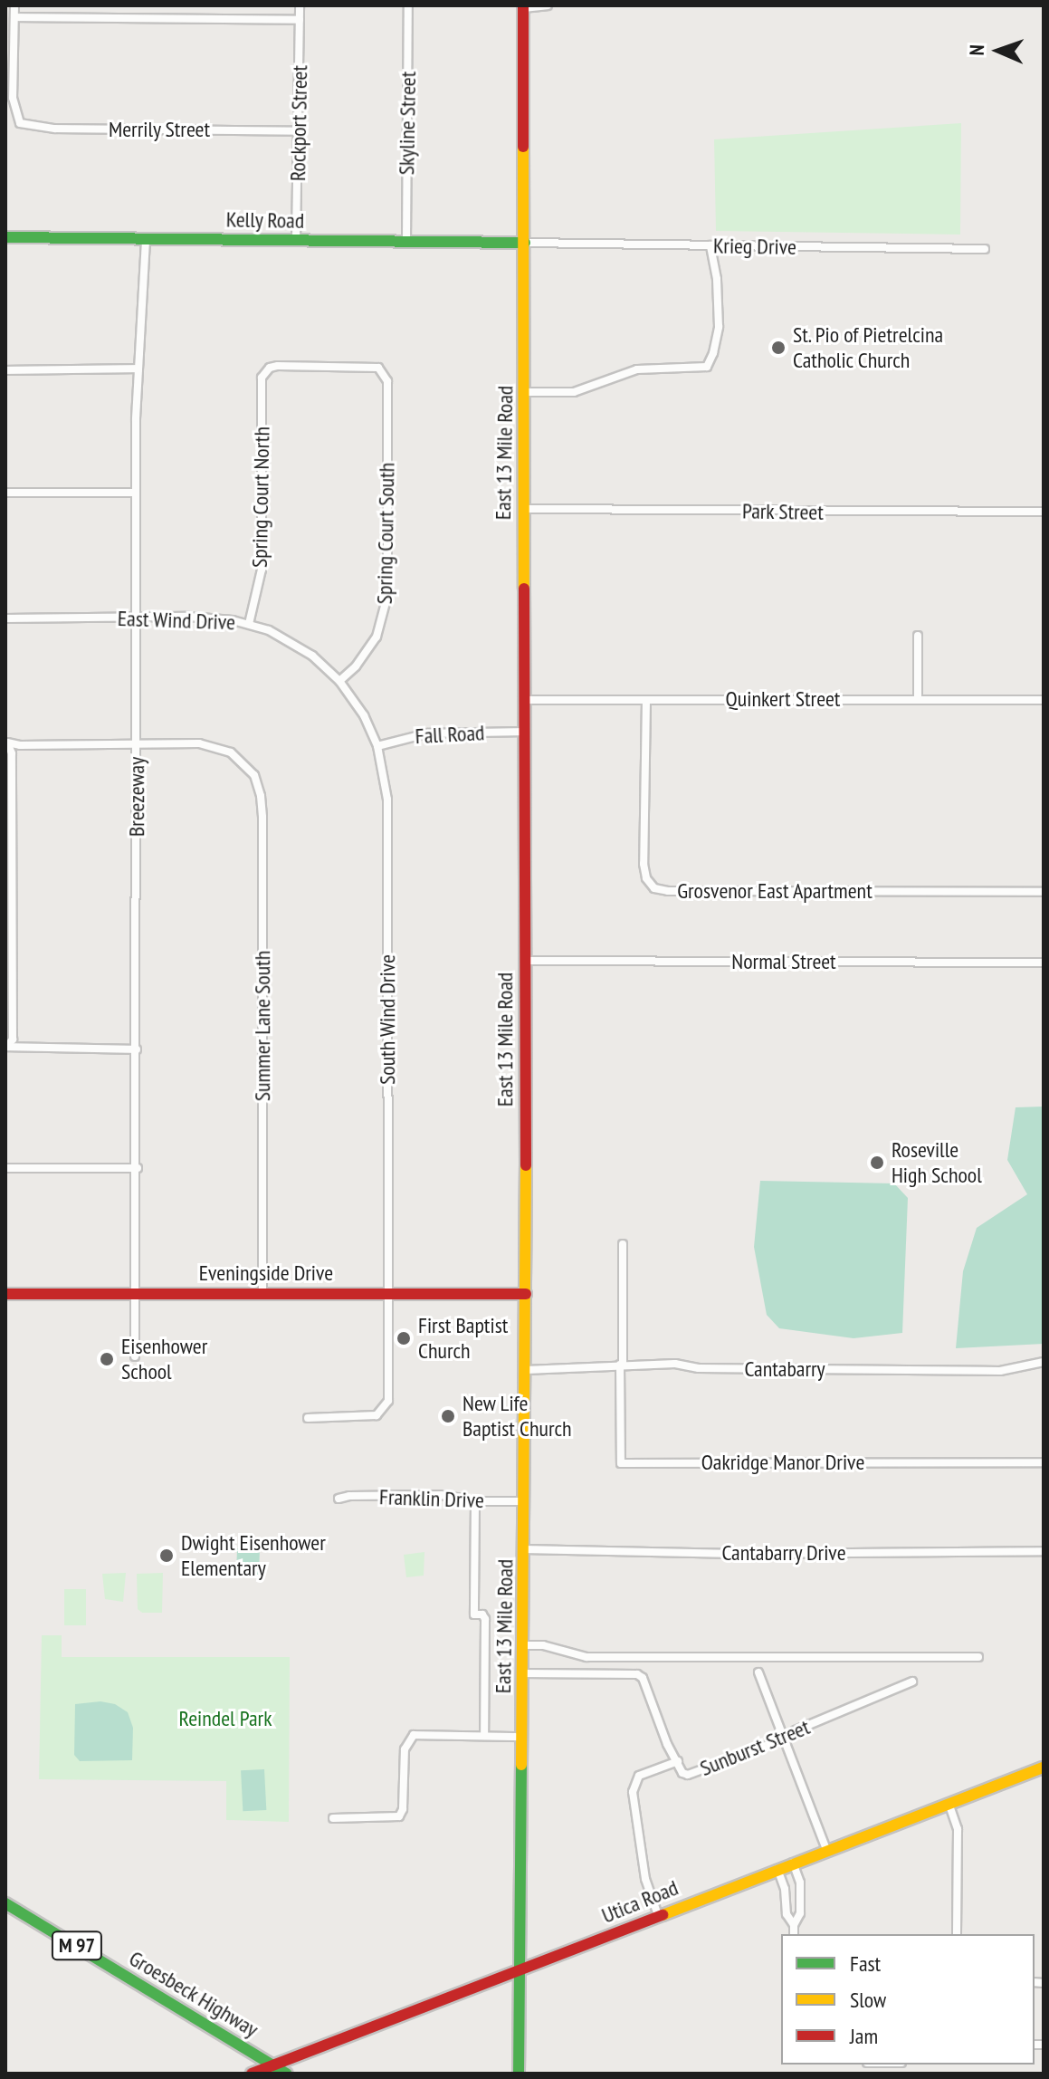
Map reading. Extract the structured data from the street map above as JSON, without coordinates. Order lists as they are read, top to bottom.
{
  "streets": {
    "main road": [
      "Kelly Road",
      "East 13 Mile Road",
      "Eveningside Drive",
      "Utica Road",
      "M 97",
      "Groesbeck Highway"
    ],
    "street": [
      "Rockport Street",
      "Skyline Street",
      "Merrily Street",
      "Krieg Drive",
      "Spring Court North",
      "Park Street",
      "Spring Court South",
      "East Wind Drive",
      "Quinkert Street",
      "Fall Road",
      "Breezeway",
      "Grosvenor East Apartment",
      "Normal Street",
      "South Wind Drive",
      "Summer Lane South",
      "Cantabarry",
      "Oakridge Manor Drive",
      "Franklin Drive",
      "Cantabarry Drive",
      "Sunburst Street"
    ]
  },
  "crossings": [
    ["Rockport Street", "Merrily Street"],
    ["Rockport Street", "Kelly Road"],
    ["Skyline Street", "Kelly Road"],
    ["Kelly Road", "Krieg Drive"],
    ["Kelly Road", "East 13 Mile Road"],
    ["Kelly Road", "Breezeway"],
    ["Krieg Drive", "East 13 Mile Road"],
    ["East 13 Mile Road", "Park Street"],
    ["East 13 Mile Road", "Quinkert Street"],
    ["East 13 Mile Road", "Fall Road"],
    ["East 13 Mile Road", "Normal Street"],
    ["East 13 Mile Road", "Eveningside Drive"],
    ["East 13 Mile Road", "Cantabarry"],
    ["East 13 Mile Road", "Franklin Drive"],
    ["East 13 Mile Road", "Cantabarry Drive"],
    ["East 13 Mile Road", "Sunburst Street"],
    ["East 13 Mile Road", "Utica Road"],
    ["Spring Court North", "Spring Court South"],
    ["Spring Court North", "East Wind Drive"],
    ["Spring Court South", "East Wind Drive"],
    ["East Wind Drive", "Fall Road"],
    ["East Wind Drive", "Breezeway"],
    ["East Wind Drive", "South Wind Drive"],
    ["Quinkert Street", "Grosvenor East Apartment"],
    ["Fall Road", "South Wind Drive"],
    ["Breezeway", "Summer Lane South"],
    ["Breezeway", "Eveningside Drive"],
    ["South Wind Drive", "Eveningside Drive"],
    ["Summer Lane South", "Eveningside Drive"],
    ["Cantabarry", "Oakridge Manor Drive"],
    ["Utica Road", "Groesbeck Highway"]
  ],
  "parks": ["Reindel Park"],
  "places": [
    "St. Pio of Pietrelcina Catholic Church",
    "Roseville High School",
    "First Baptist Church",
    "Eisenhower School",
    "New Life Baptist Church",
    "Dwight Eisenhower Elementary"
  ],
  "legend": ["Fast", "Slow", "Jam"],
  "north": "left"
}
